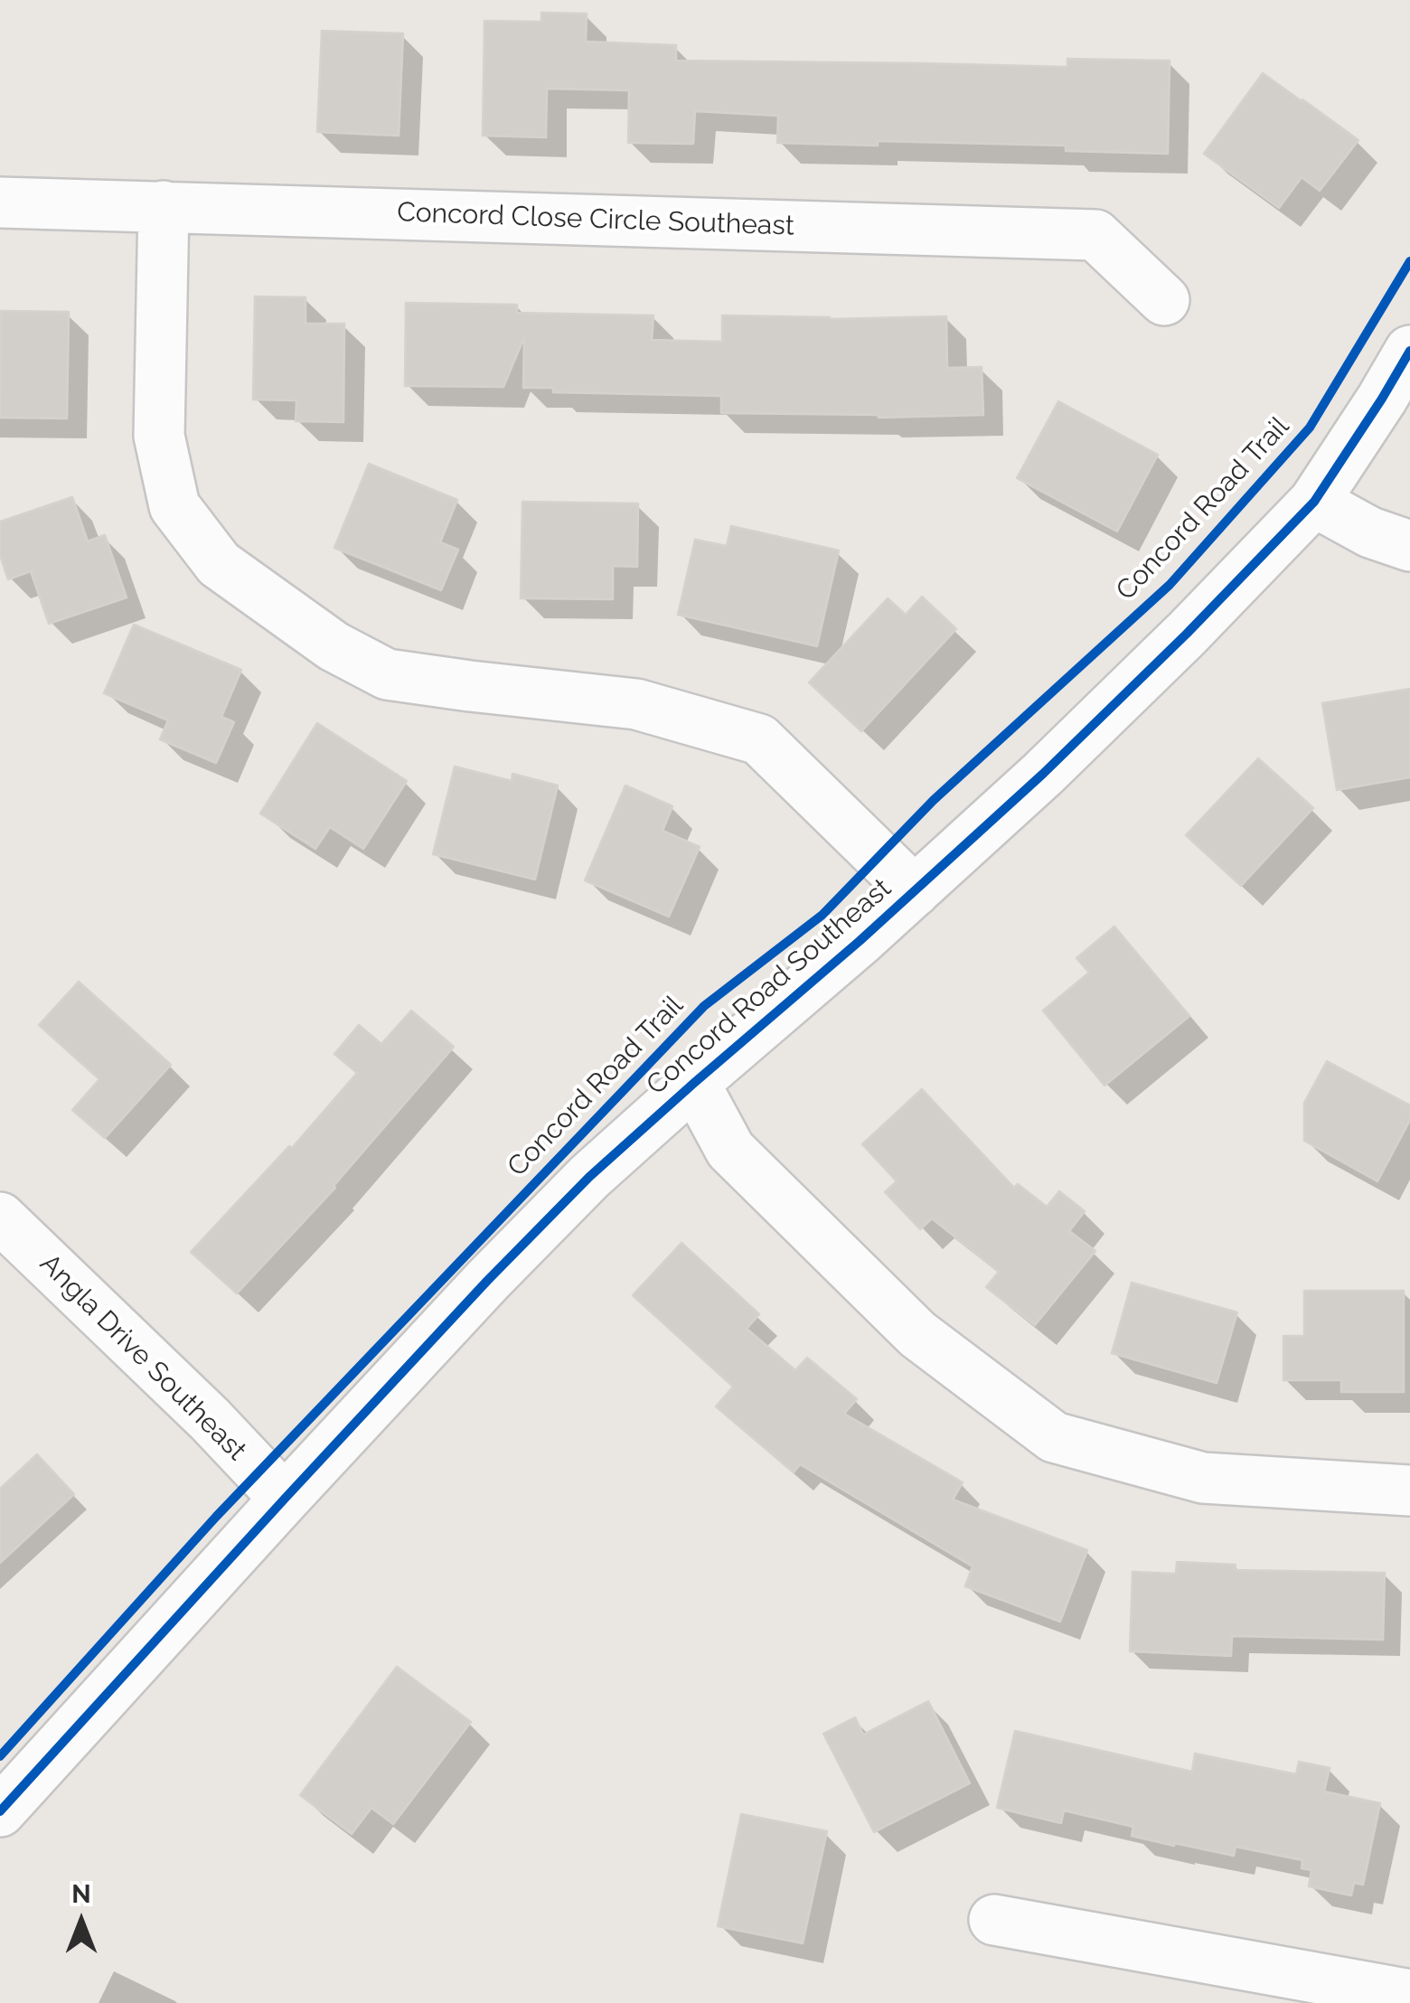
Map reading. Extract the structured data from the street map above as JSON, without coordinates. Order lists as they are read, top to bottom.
{
  "streets": {
    "street": ["Concord Close Circle Southeast", "Concord Road Southeast", "Angla Drive Southeast"],
    "cycle path": ["Concord Road Trail"]
  },
  "crossings": [
    ["Concord Road Southeast", "Angla Drive Southeast"]
  ],
  "north": "top"
}
